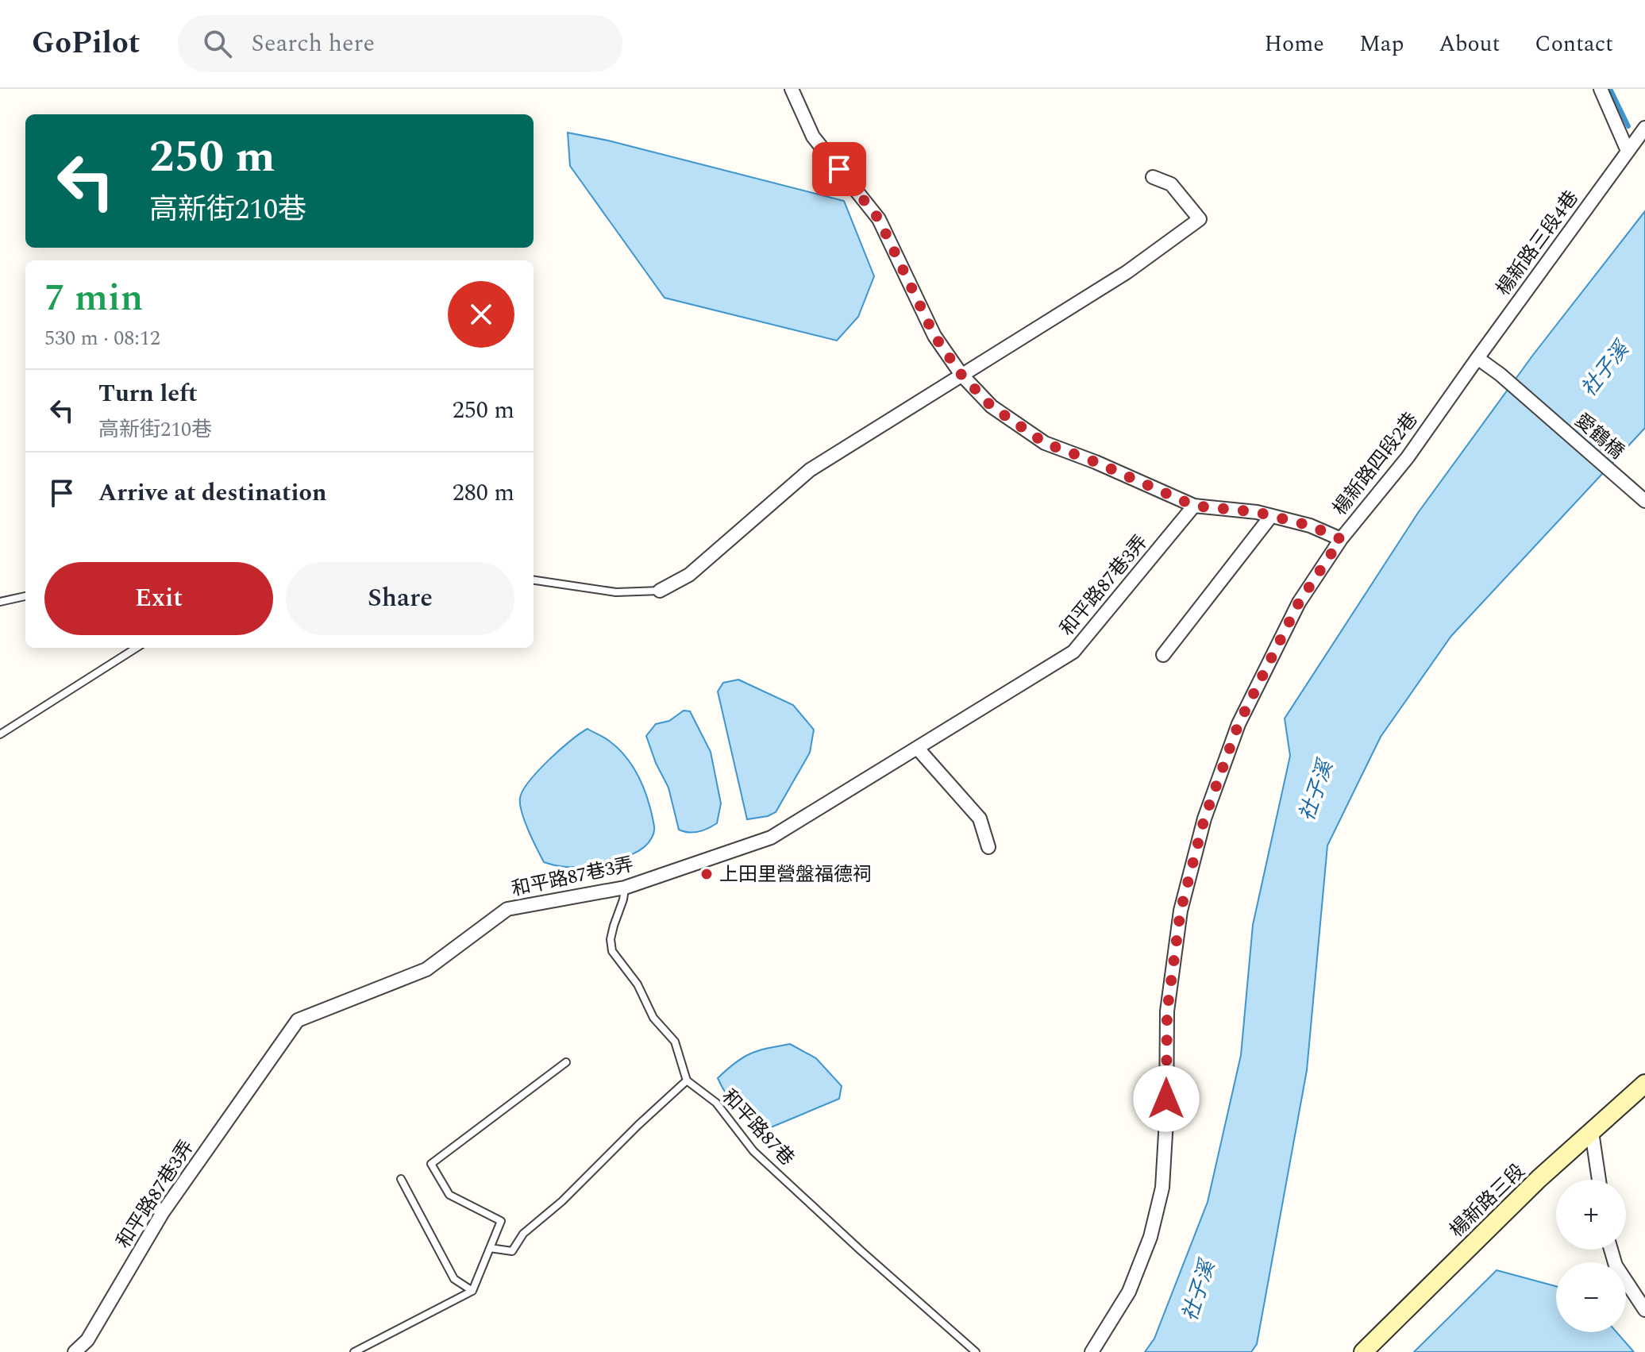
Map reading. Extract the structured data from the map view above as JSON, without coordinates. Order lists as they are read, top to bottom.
{
  "streets": {
    "main road": ["楊新路三段"],
    "street": [
      "楊新路三段4巷",
      "愛鶴橋",
      "楊新路四段2巷",
      "和平路87巷3弄"
    ],
    "lane": ["和平路87巷"]
  },
  "crossings": [
    ["楊新路三段4巷", "愛鶴橋"],
    ["楊新路三段4巷", "楊新路四段2巷"],
    ["愛鶴橋", "楊新路四段2巷"]
  ],
  "water": ["社子溪"],
  "places": ["上田里營盤福德祠"],
  "page": {
    "header": "GoPilot",
    "search": "Search here",
    "nav": [
      "Home",
      "Map",
      "About",
      "Contact"
    ],
    "turn": ["250 m", "高新街210巷"],
    "heading": ["7 min", "530 m · 08:12"],
    "list": [
      {
        "name": "Turn left",
        "note": "高新街210巷",
        "value": "250 m"
      },
      {
        "name": "Arrive at destination",
        "value": "280 m"
      }
    ],
    "buttons": ["Exit", "Share"],
    "map_buttons": ["+", "−"]
  }
}
